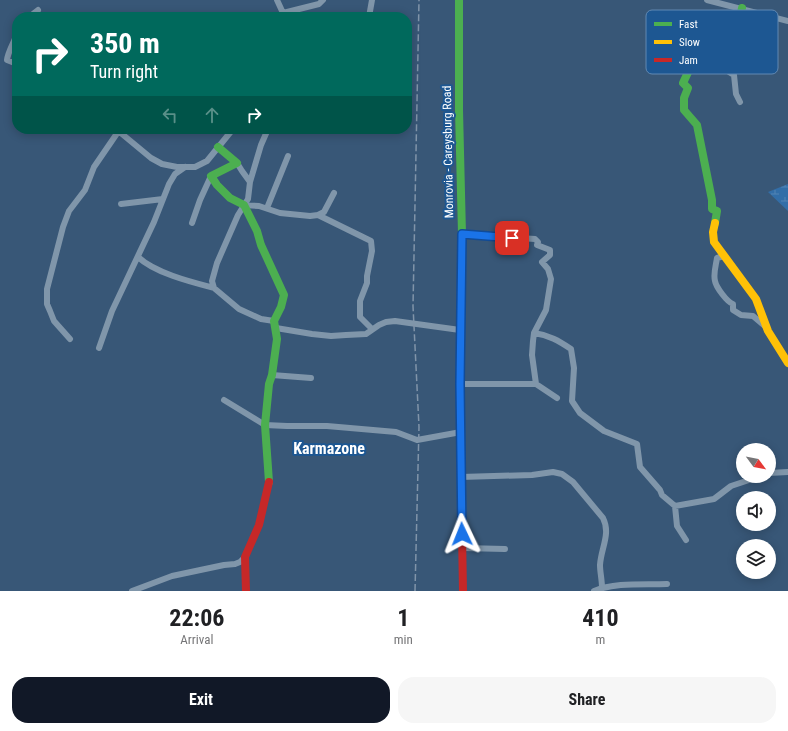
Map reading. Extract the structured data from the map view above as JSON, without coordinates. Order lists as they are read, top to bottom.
{
  "streets": {
    "street": ["Monrovia - Careysburg Road"]
  },
  "districts": ["Karmazone"],
  "legend": ["Fast", "Slow", "Jam"],
  "north": "bottom right",
  "page": {
    "turn": ["350 m", "Turn right"],
    "eta": [
      "22:06",
      "Arrival",
      "1",
      "min",
      "410",
      "m"
    ],
    "buttons": ["Exit", "Share"]
  }
}
